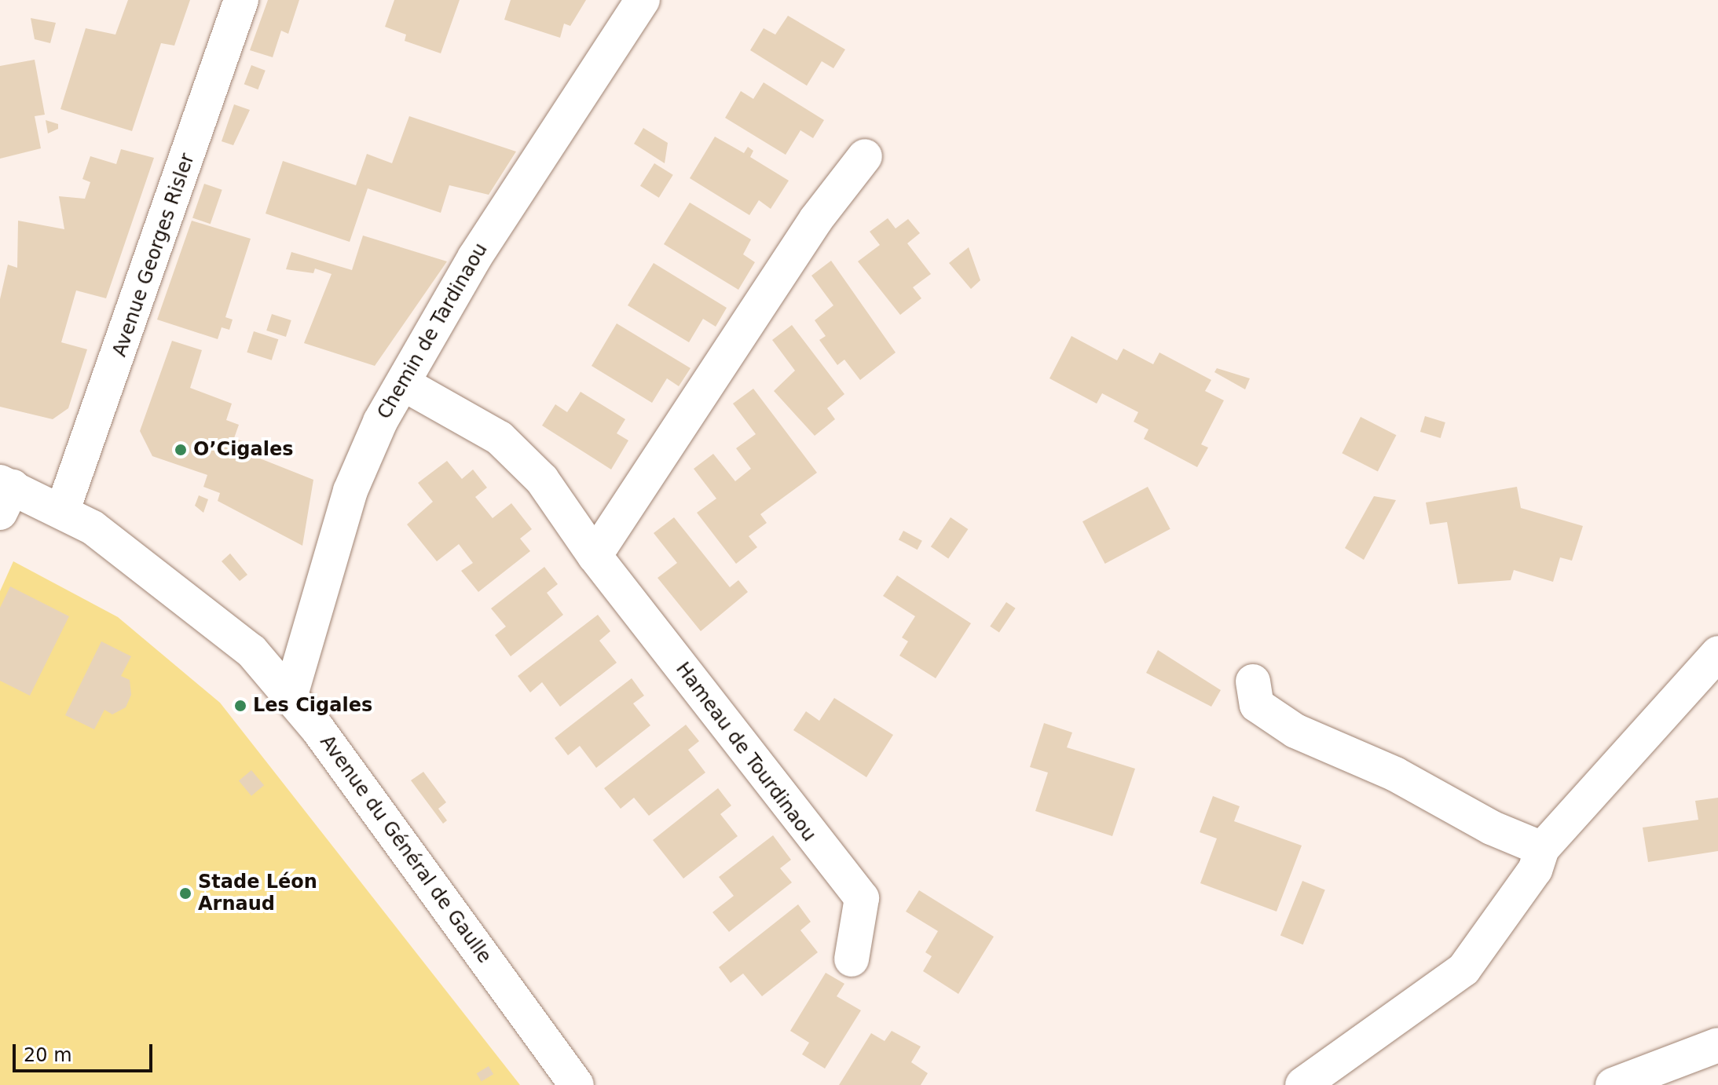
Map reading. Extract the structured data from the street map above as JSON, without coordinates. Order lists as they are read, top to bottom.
{
  "streets": {
    "street": [
      "Avenue Georges Risler",
      "Chemin de Tardinaou",
      "Hameau de Tourdinaou",
      "Avenue du Général de Gaulle"
    ]
  },
  "crossings": [
    ["Avenue Georges Risler", "Avenue du Général de Gaulle"],
    ["Chemin de Tardinaou", "Hameau de Tourdinaou"],
    ["Chemin de Tardinaou", "Avenue du Général de Gaulle"]
  ],
  "places": ["O’Cigales", "Les Cigales", "Stade Léon Arnaud"],
  "scale_bar": "20 m"
}
